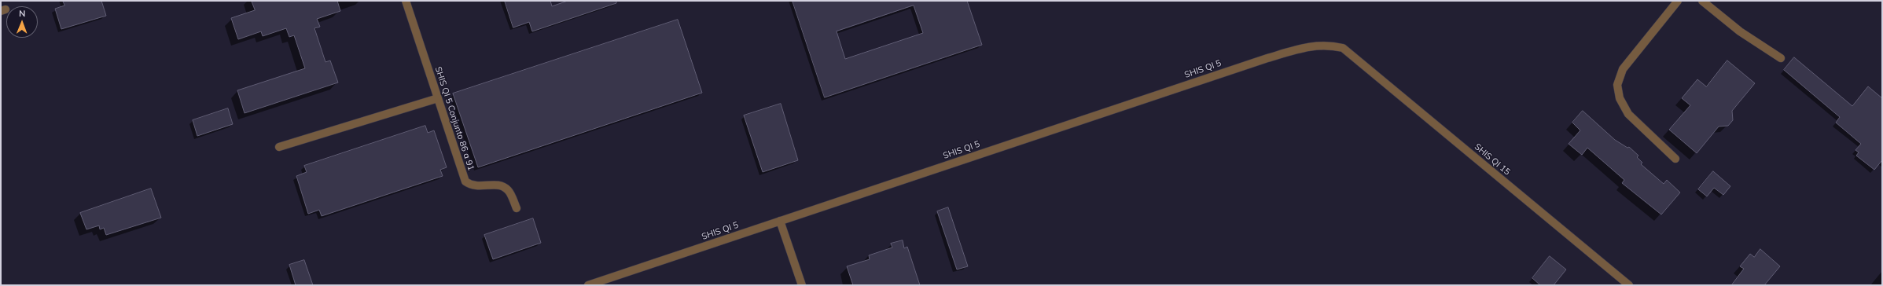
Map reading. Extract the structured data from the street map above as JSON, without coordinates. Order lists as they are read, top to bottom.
{
  "streets": {
    "street": ["SHIS QI 5", "SHIS QI 5 Conjunto 86 a 91", "SHIS QI 15"]
  },
  "crossings": [
    ["SHIS QI 5", "SHIS QI 15"]
  ],
  "north": "top"
}
